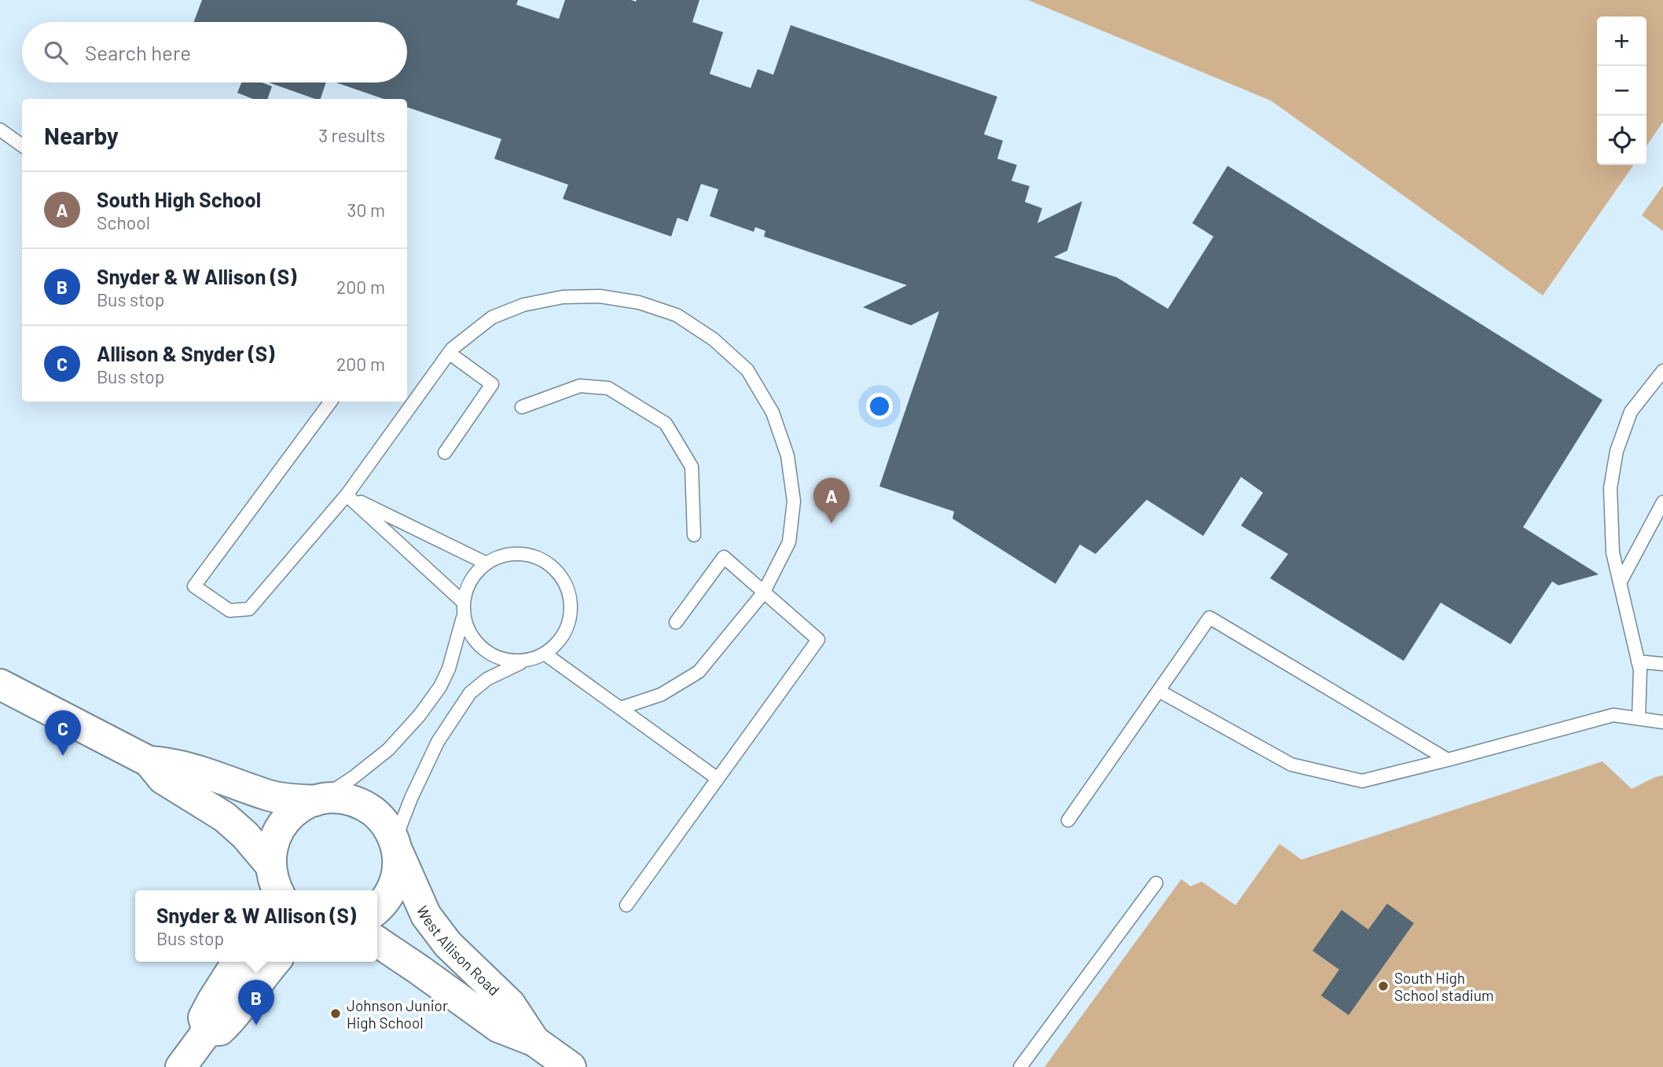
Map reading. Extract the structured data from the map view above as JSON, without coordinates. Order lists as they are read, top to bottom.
{
  "streets": {
    "street": ["West Allison Road"]
  },
  "places": ["South High School stadium", "Johnson Junior High School"],
  "page": {
    "map_buttons": ["+", "−"],
    "search": "Search here",
    "heading": ["Nearby", "3 results"],
    "list": [
      {
        "mark": "A",
        "name": "South High School",
        "note": "School",
        "value": "30 m"
      },
      {
        "mark": "B",
        "name": "Snyder & W Allison (S)",
        "note": "Bus stop",
        "value": "200 m"
      },
      {
        "mark": "C",
        "name": "Allison & Snyder (S)",
        "note": "Bus stop",
        "value": "200 m"
      }
    ],
    "pins": ["A", "C", "B"],
    "popup": ["Snyder & W Allison (S)", "Bus stop"]
  }
}
